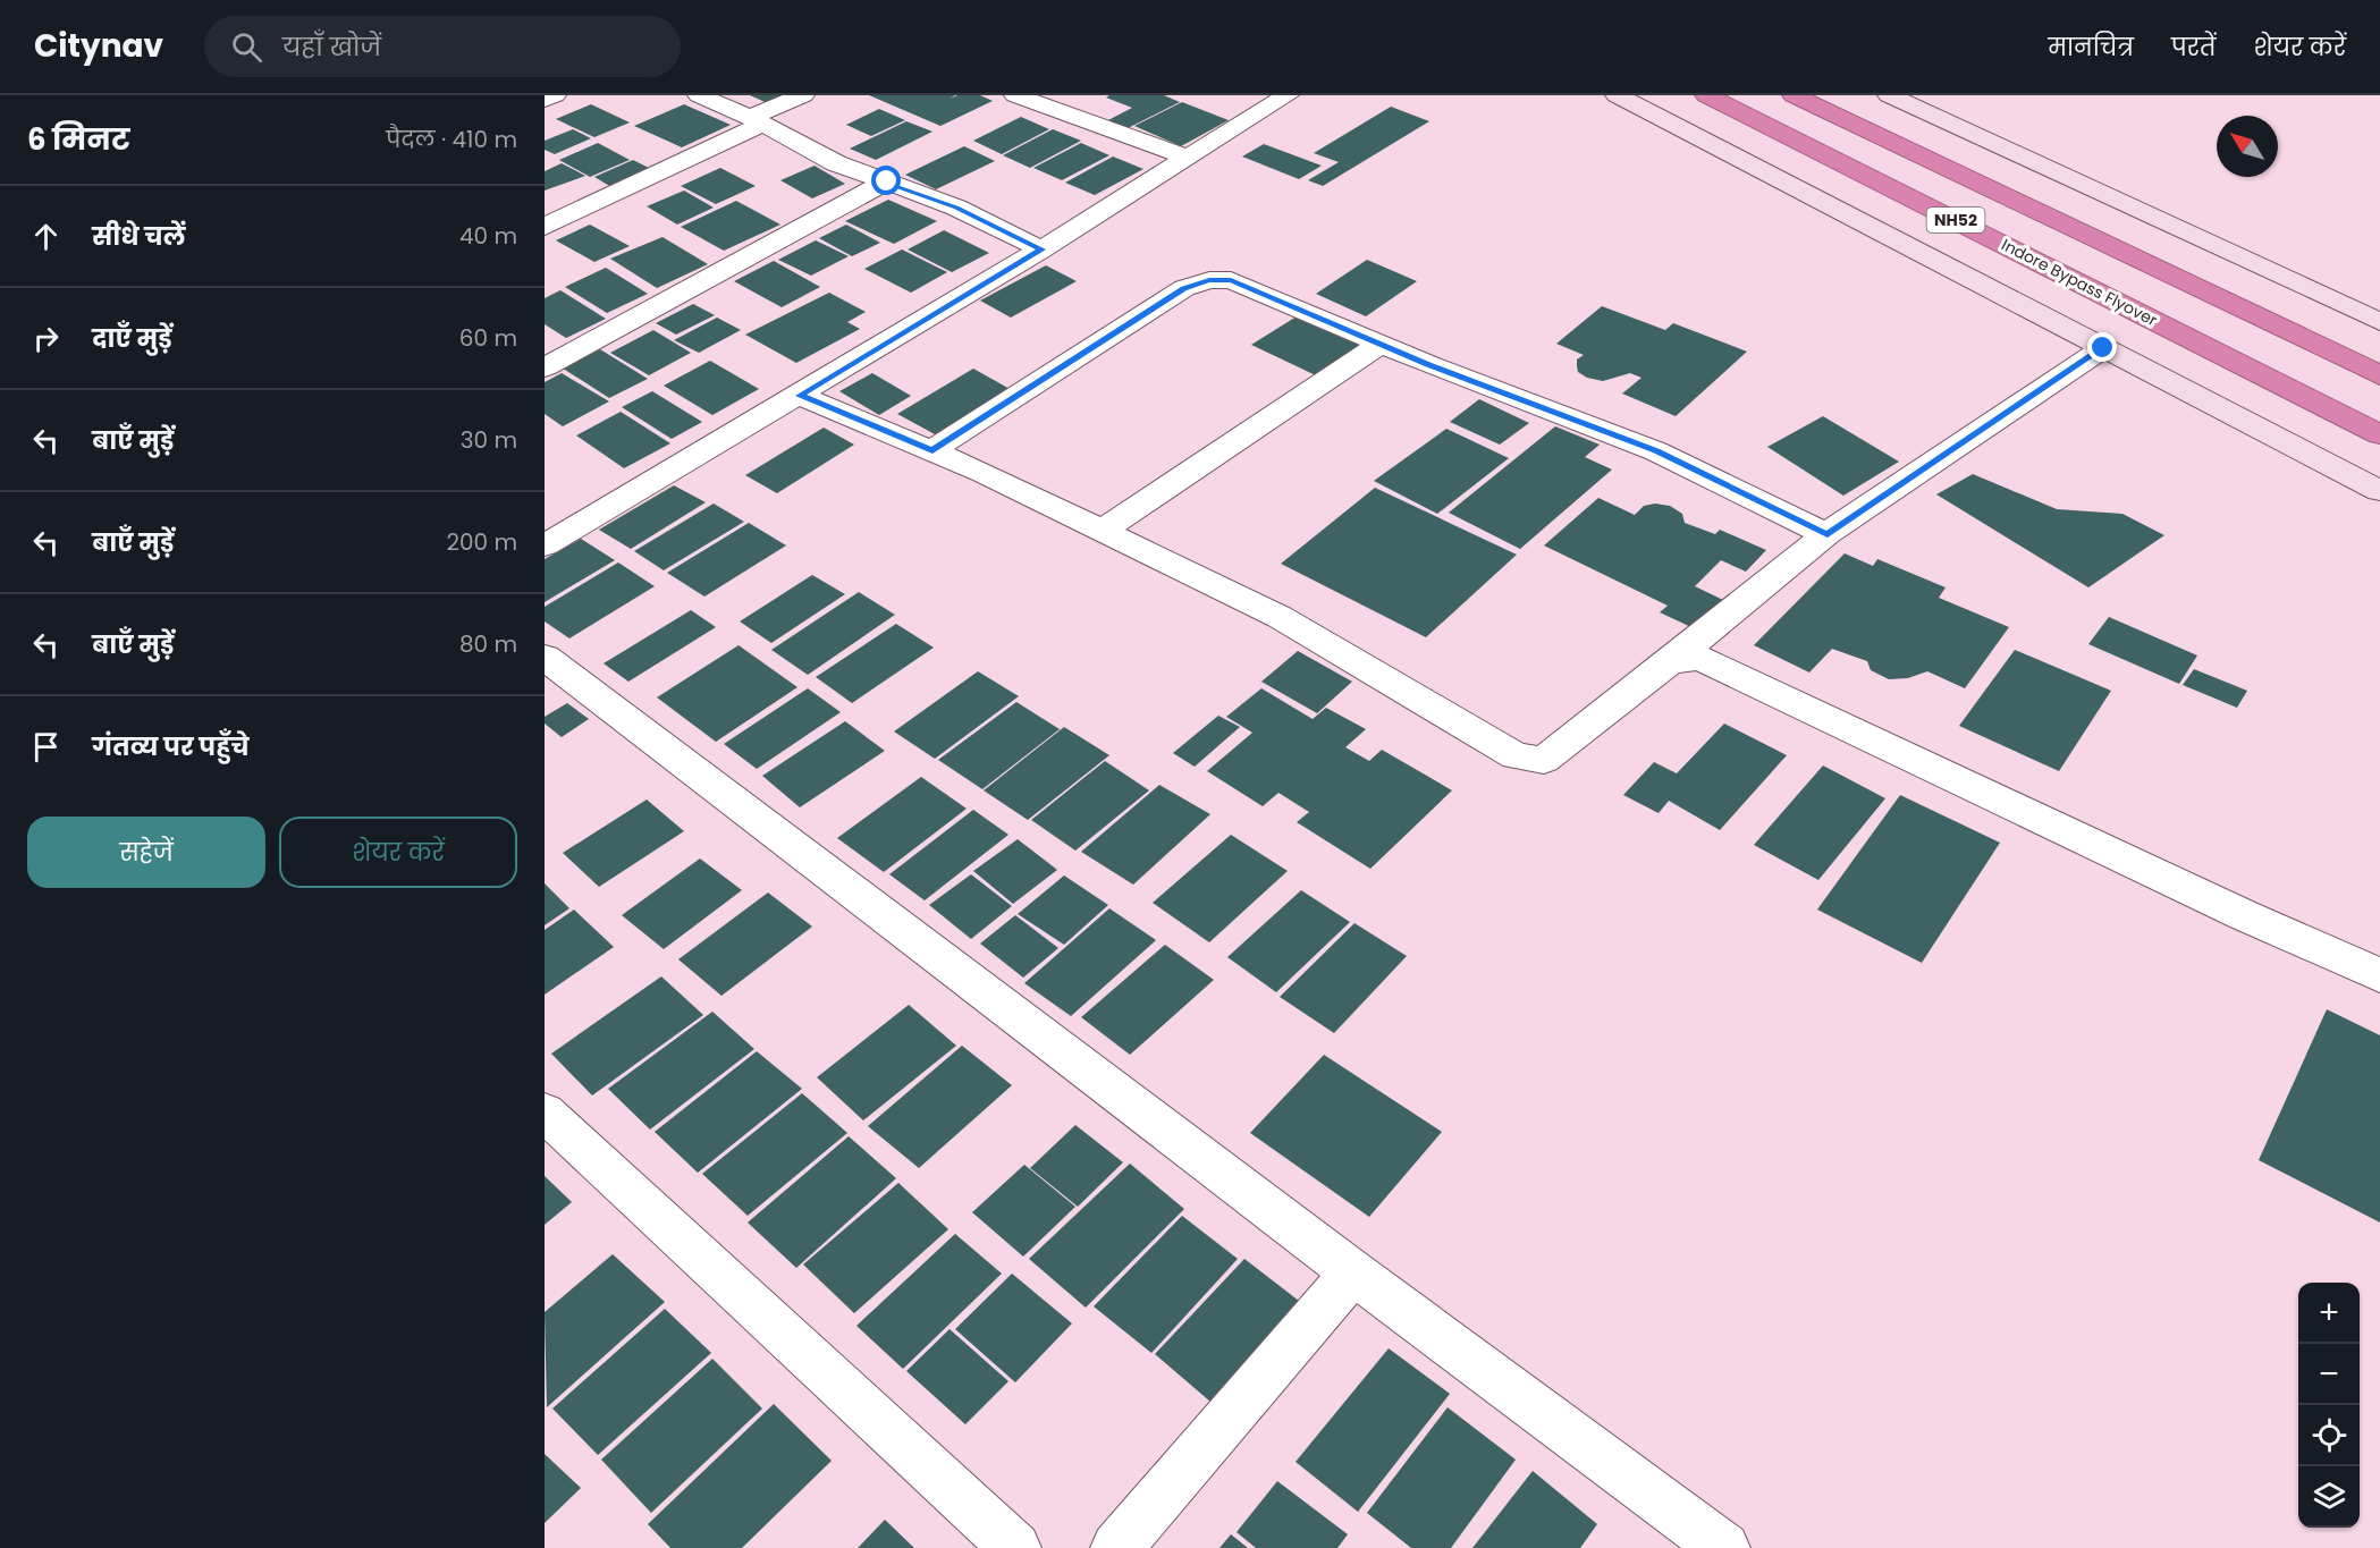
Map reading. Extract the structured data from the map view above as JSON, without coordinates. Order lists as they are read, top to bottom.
{
  "streets": {
    "highway": ["NH52", "Indore Bypass Flyover"]
  },
  "north": "top left",
  "page": {
    "header": "Citynav",
    "search": "यहाँ खोजें",
    "nav": ["मानचित्र", "परतें", "शेयर करें"],
    "heading": ["6 मिनट", "पैदल · 410 m"],
    "list": [
      ["सीधे चलें", "40 m"],
      ["दाएँ मुड़ें", "60 m"],
      ["बाएँ मुड़ें", "30 m"],
      ["बाएँ मुड़ें", "200 m"],
      ["बाएँ मुड़ें", "80 m"],
      "गंतव्य पर पहुँचे"
    ],
    "buttons": ["सहेजें", "शेयर करें"],
    "map_buttons": ["+", "−"]
  }
}
